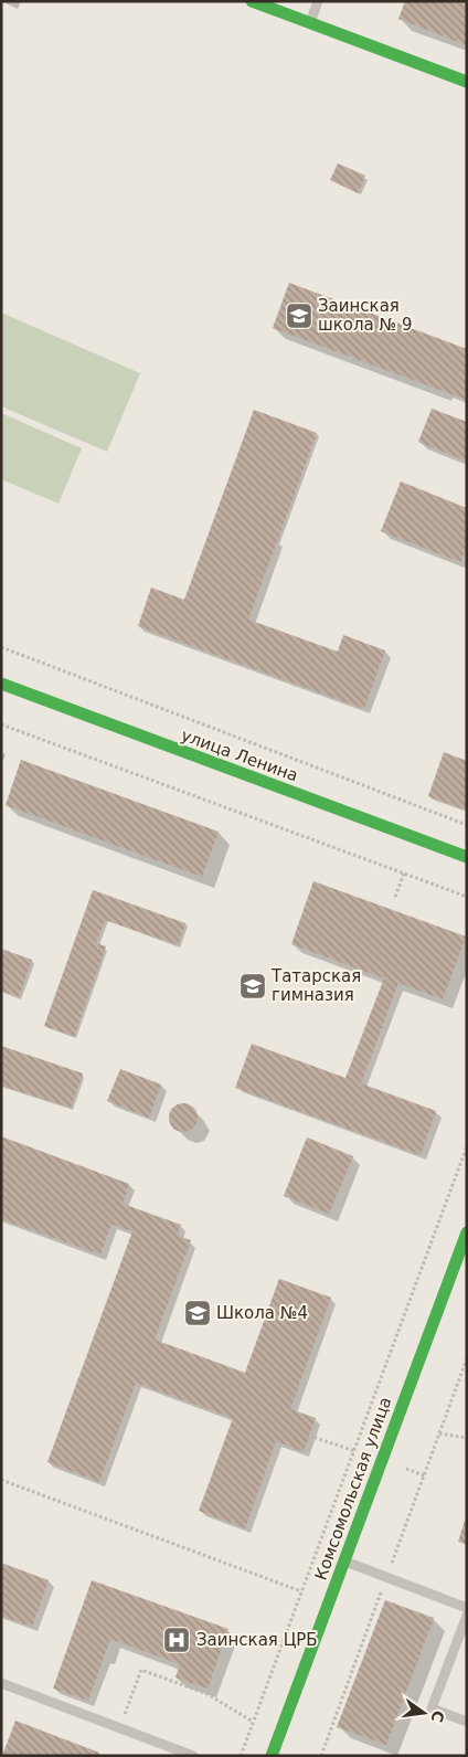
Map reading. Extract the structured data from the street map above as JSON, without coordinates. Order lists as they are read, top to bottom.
{
  "streets": {
    "street": ["улица Ленина", "Комсомольская улица"]
  },
  "places": {
    "school or university": ["Заинская школа № 9", "Татарская гимназия", "Школа №4"],
    "hospital": ["Заинская ЦРБ"]
  },
  "north": "right"
}
